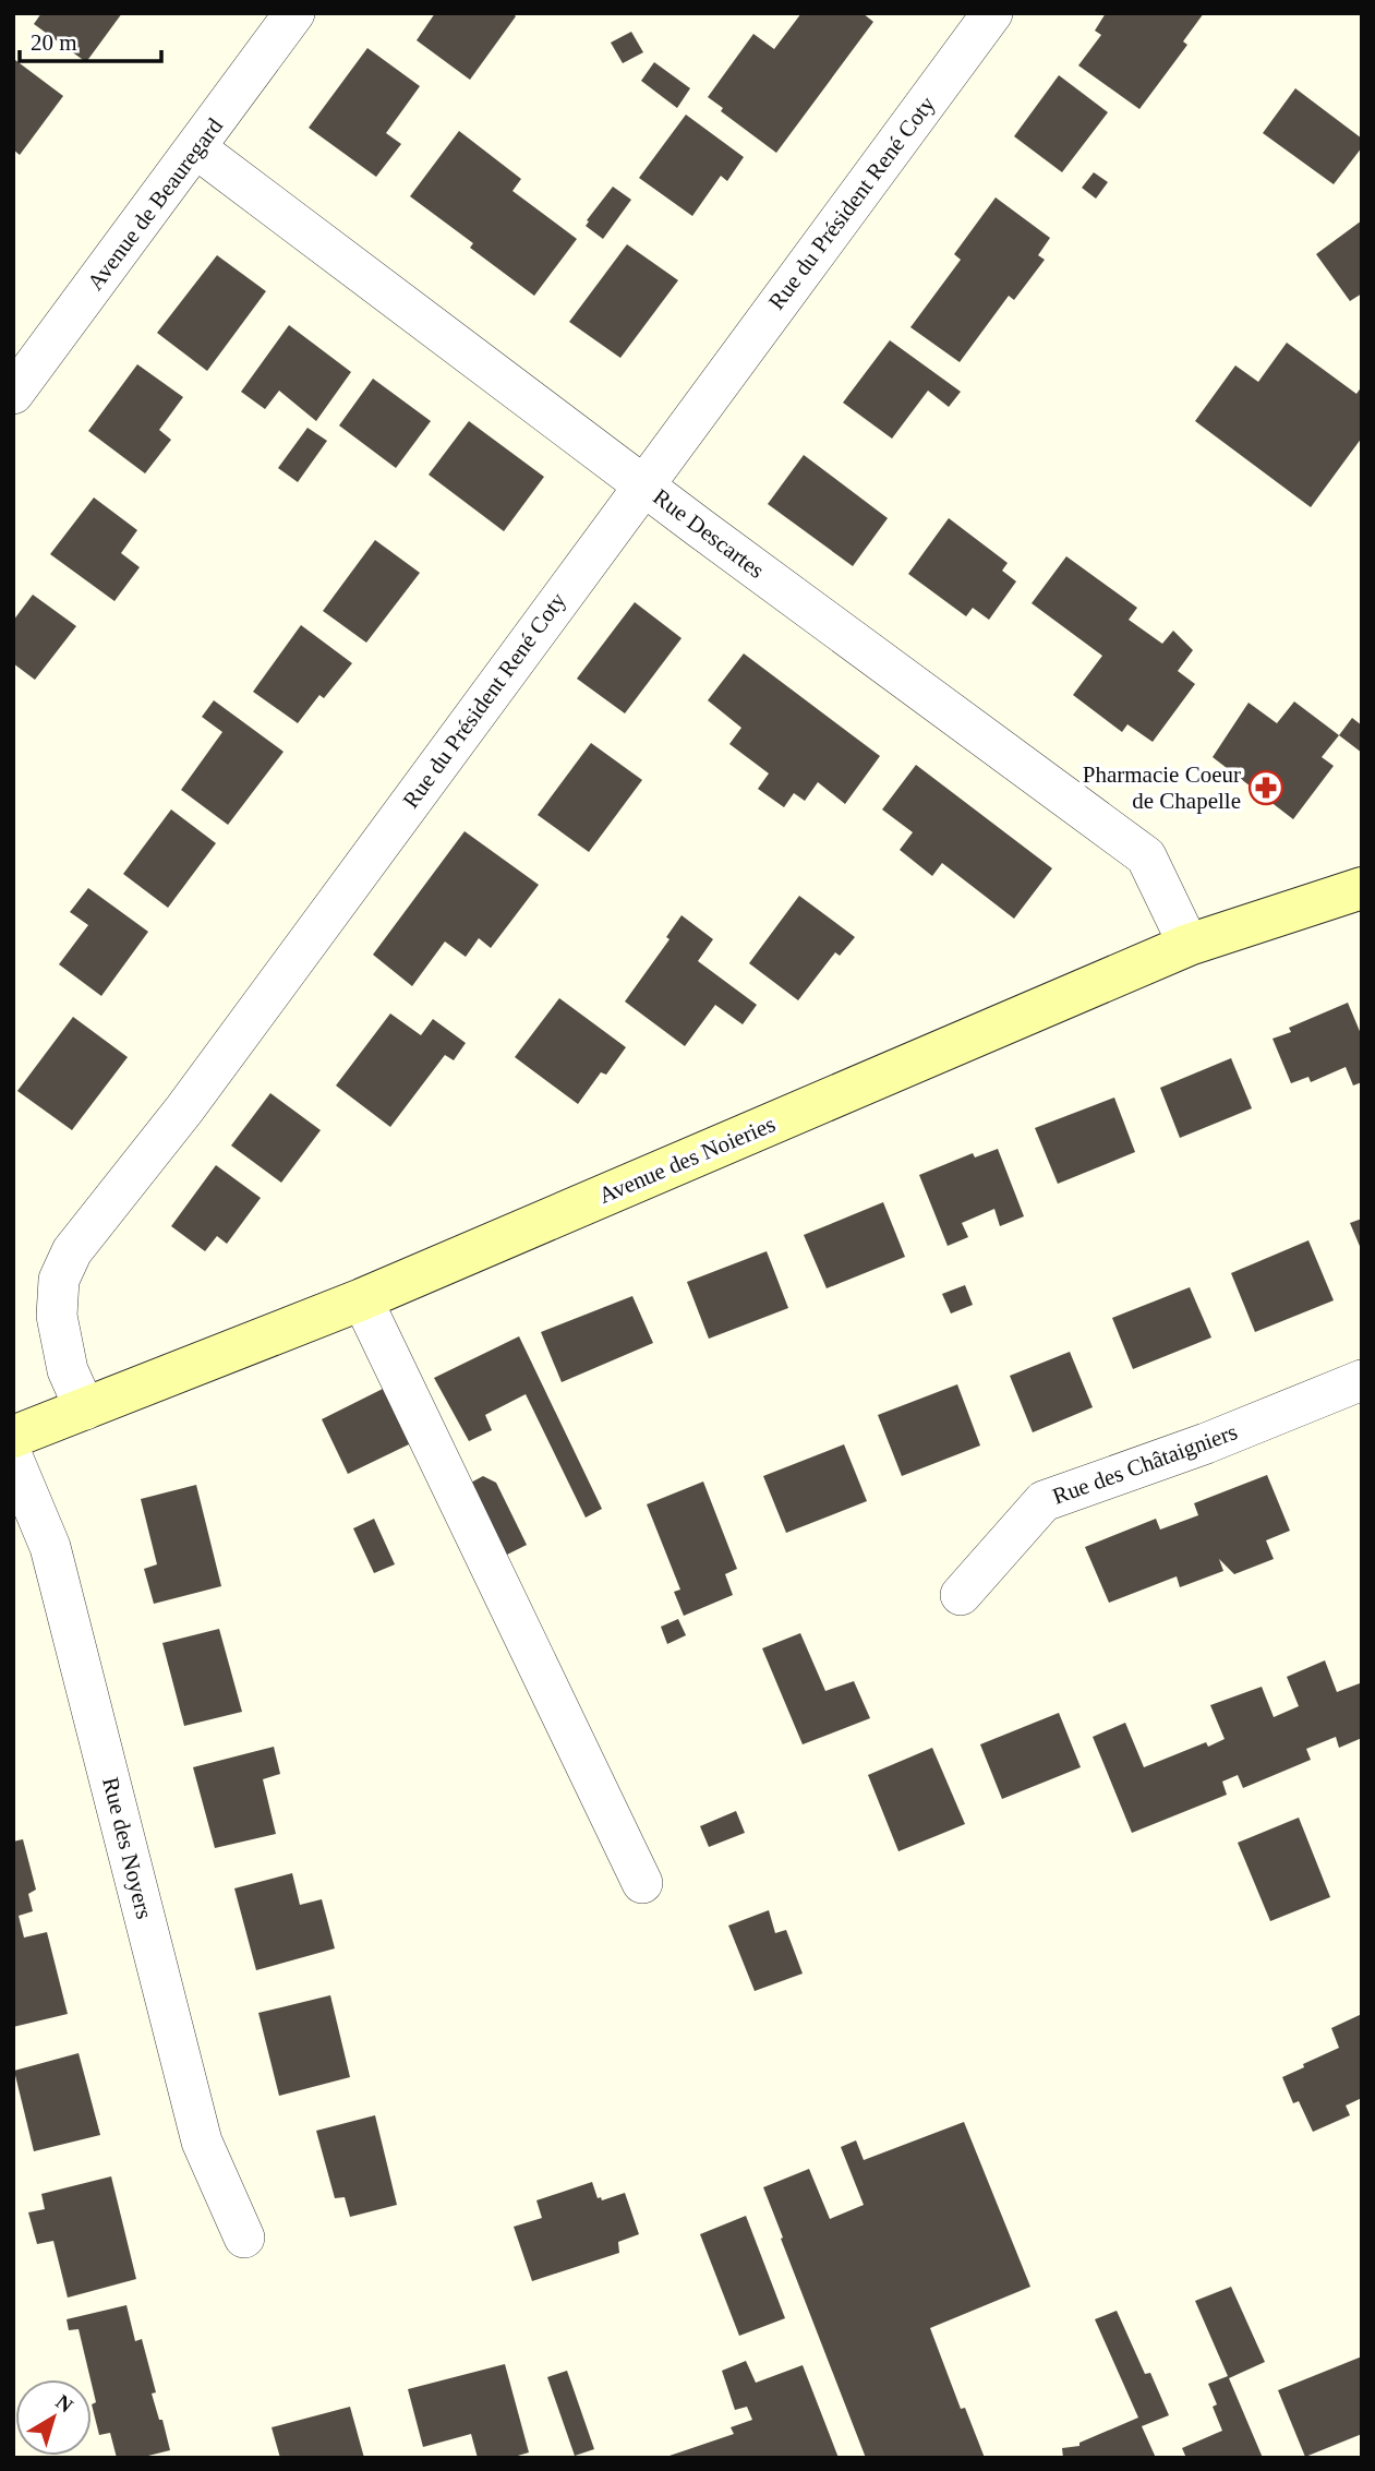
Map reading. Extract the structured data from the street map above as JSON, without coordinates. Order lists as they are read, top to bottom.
{
  "streets": {
    "street": [
      "Rue du Président René Coty",
      "Avenue de Beauregard",
      "Rue Descartes",
      "Avenue des Noieries",
      "Rue des Châtaigniers",
      "Rue des Noyers"
    ]
  },
  "crossings": [
    ["Rue du Président René Coty", "Rue Descartes"],
    ["Rue du Président René Coty", "Avenue des Noieries"],
    ["Avenue de Beauregard", "Rue Descartes"],
    ["Rue Descartes", "Avenue des Noieries"]
  ],
  "places": {
    "pharmacy": ["Pharmacie Coeur de Chapelle"]
  },
  "scale_bar": "20 m",
  "north": "top right"
}
